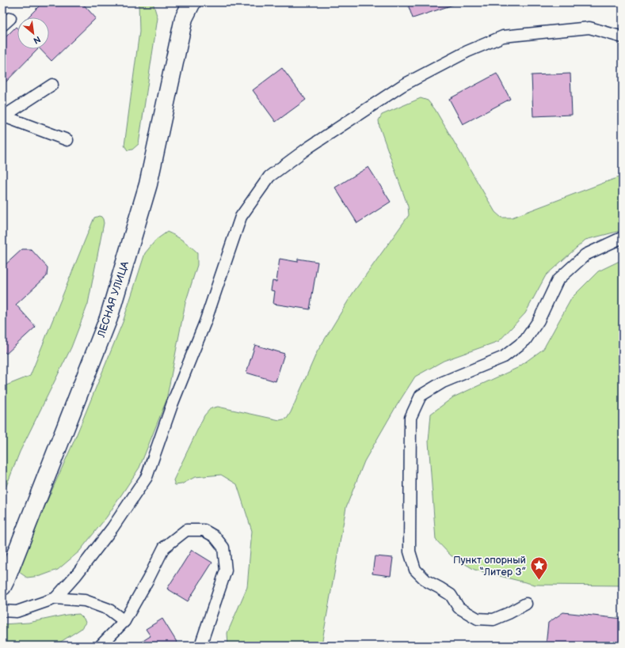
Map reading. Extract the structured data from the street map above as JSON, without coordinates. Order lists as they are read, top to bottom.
{
  "streets": {
    "main road": ["ЛЕСНАЯ УЛИЦА"]
  },
  "places": {
    "place": ["Пункт опорный “Литер 3”"]
  },
  "north": "bottom right"
}
